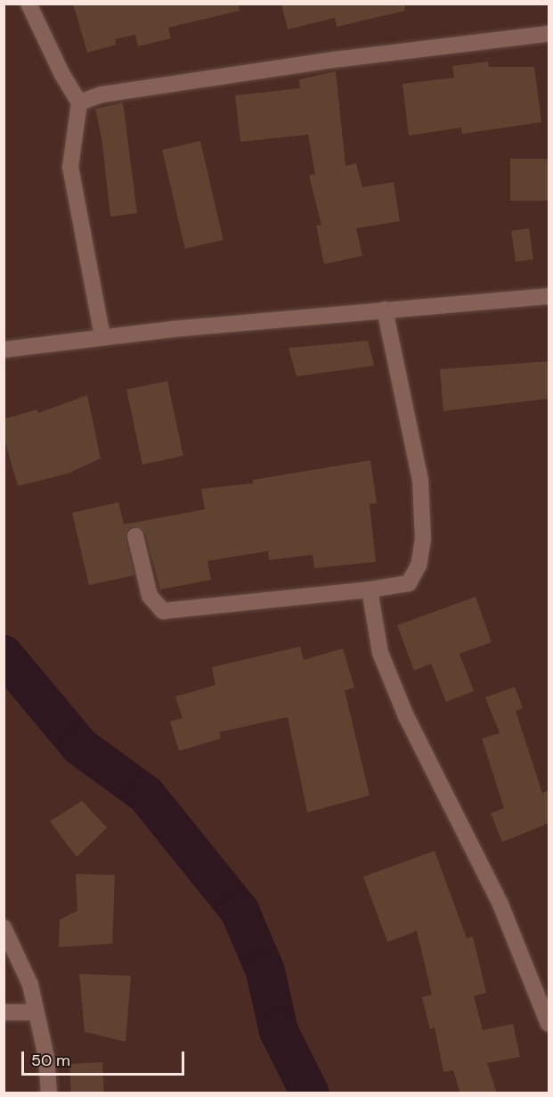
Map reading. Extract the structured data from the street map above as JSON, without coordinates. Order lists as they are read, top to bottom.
{
  "scale_bar": "50 m"
}
